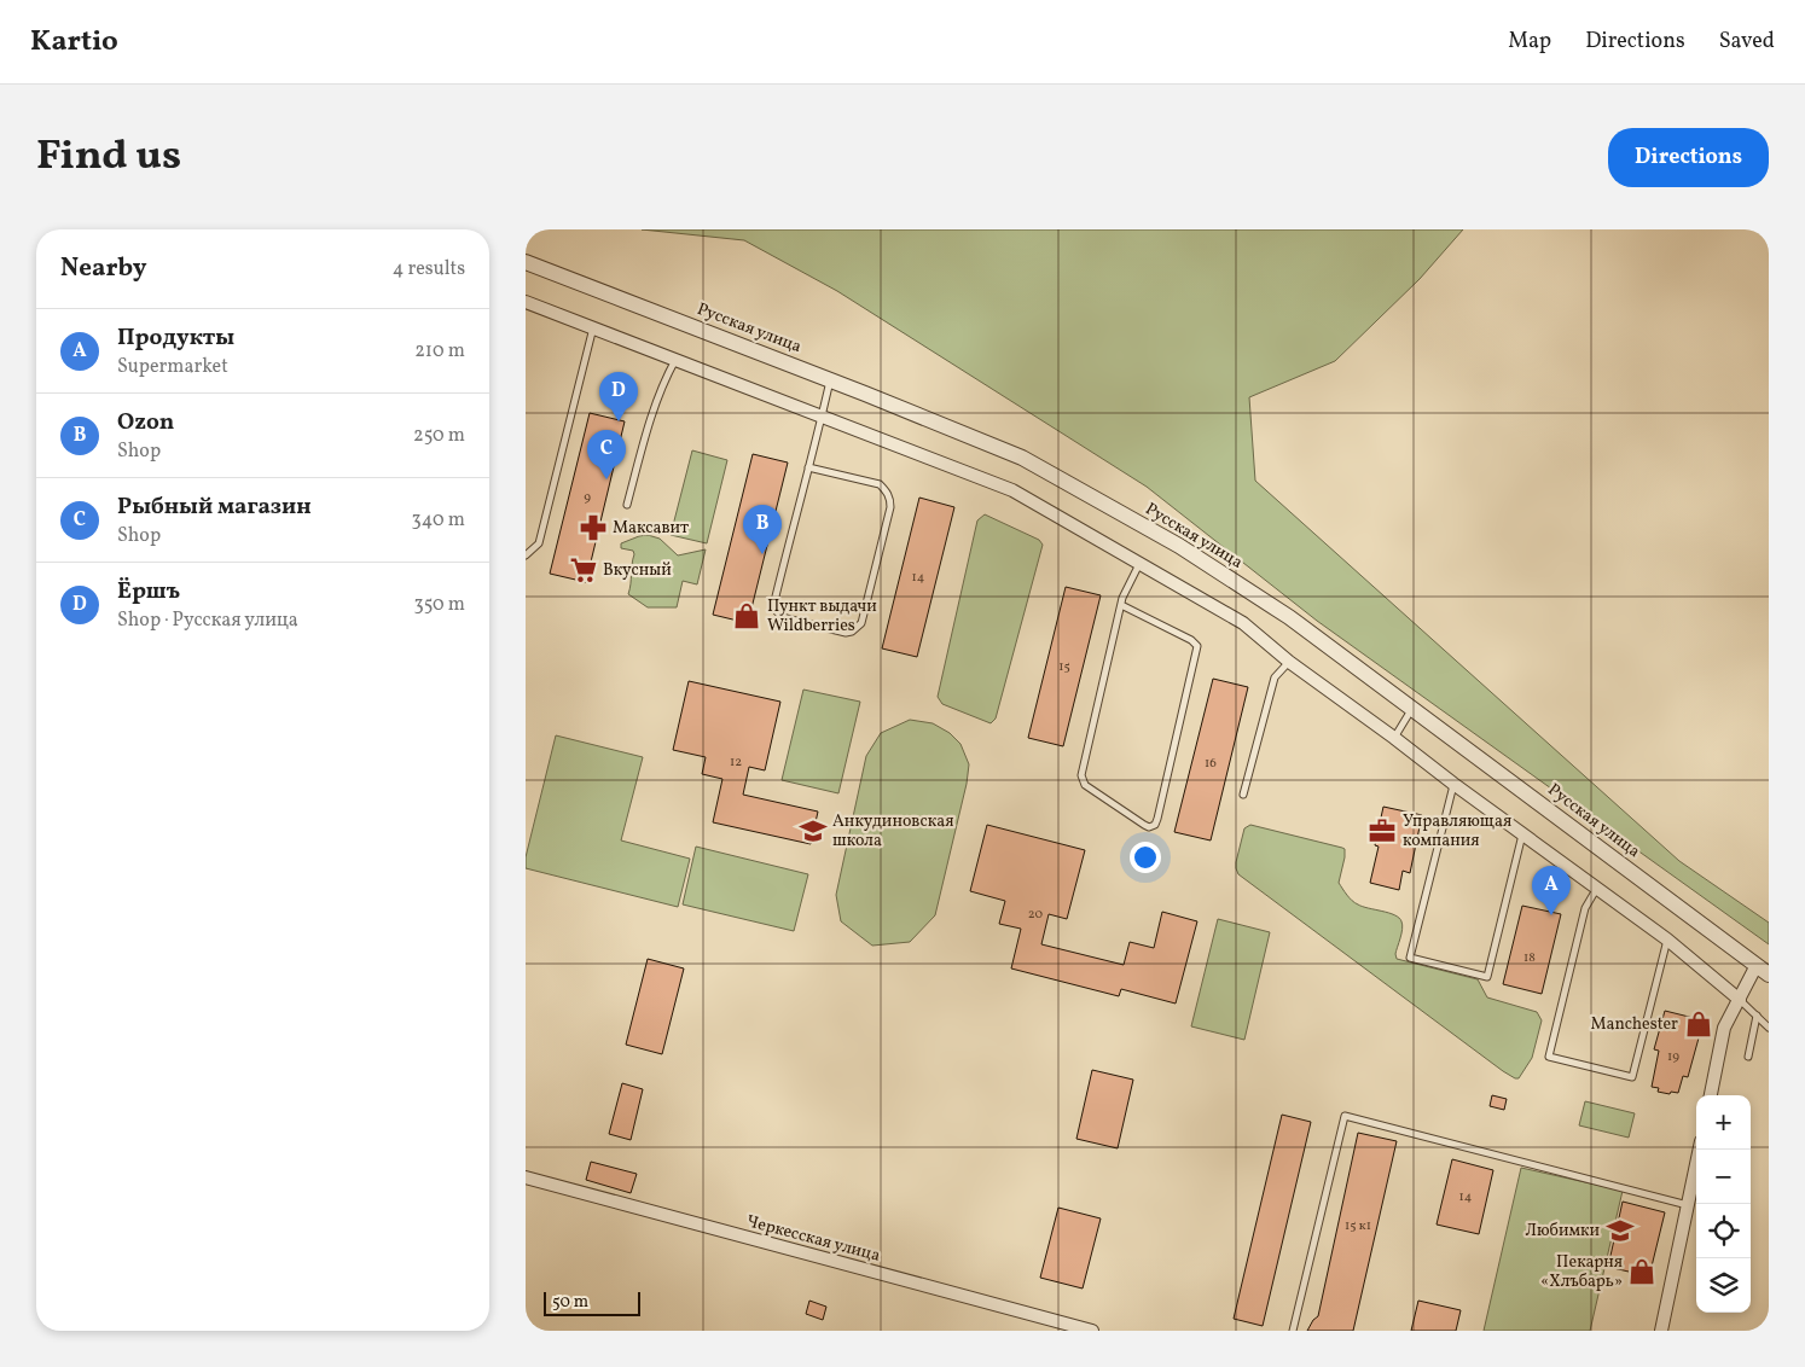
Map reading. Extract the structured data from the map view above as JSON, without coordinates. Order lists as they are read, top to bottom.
{
  "streets": {
    "street": ["Русская улица", "Черкесская улица"]
  },
  "places": {
    "pharmacy": ["Максавит"],
    "supermarket": ["Вкусный"],
    "shop": ["Пункт выдачи Wildberries", "Manchester", "Пекарня «Хлъбарь»"],
    "school or university": ["Анкудиновская школа", "Любимки"],
    "office": ["Управляющая компания"]
  },
  "house_numbers": [
    "9",
    "14",
    "15",
    "12",
    "16",
    "20",
    "18",
    "19",
    "14",
    "15 к1"
  ],
  "scale_bar": "50 m",
  "page": {
    "header": "Kartio",
    "nav": ["Map", "Directions", "Saved"],
    "title": "Find us",
    "buttons": "Directions",
    "heading": ["Nearby", "4 results"],
    "list": [
      {
        "mark": "A",
        "name": "Продукты",
        "note": "Supermarket",
        "value": "210 m"
      },
      {
        "mark": "B",
        "name": "Ozon",
        "note": "Shop",
        "value": "250 m"
      },
      {
        "mark": "C",
        "name": "Рыбный магазин",
        "note": "Shop",
        "value": "340 m"
      },
      {
        "mark": "D",
        "name": "Ёршъ",
        "note": "Shop · Русская улица",
        "value": "350 m"
      }
    ],
    "pins": [
      "D",
      "C",
      "B",
      "A"
    ],
    "map_buttons": ["+", "−"],
    "scale": "50 m"
  }
}
